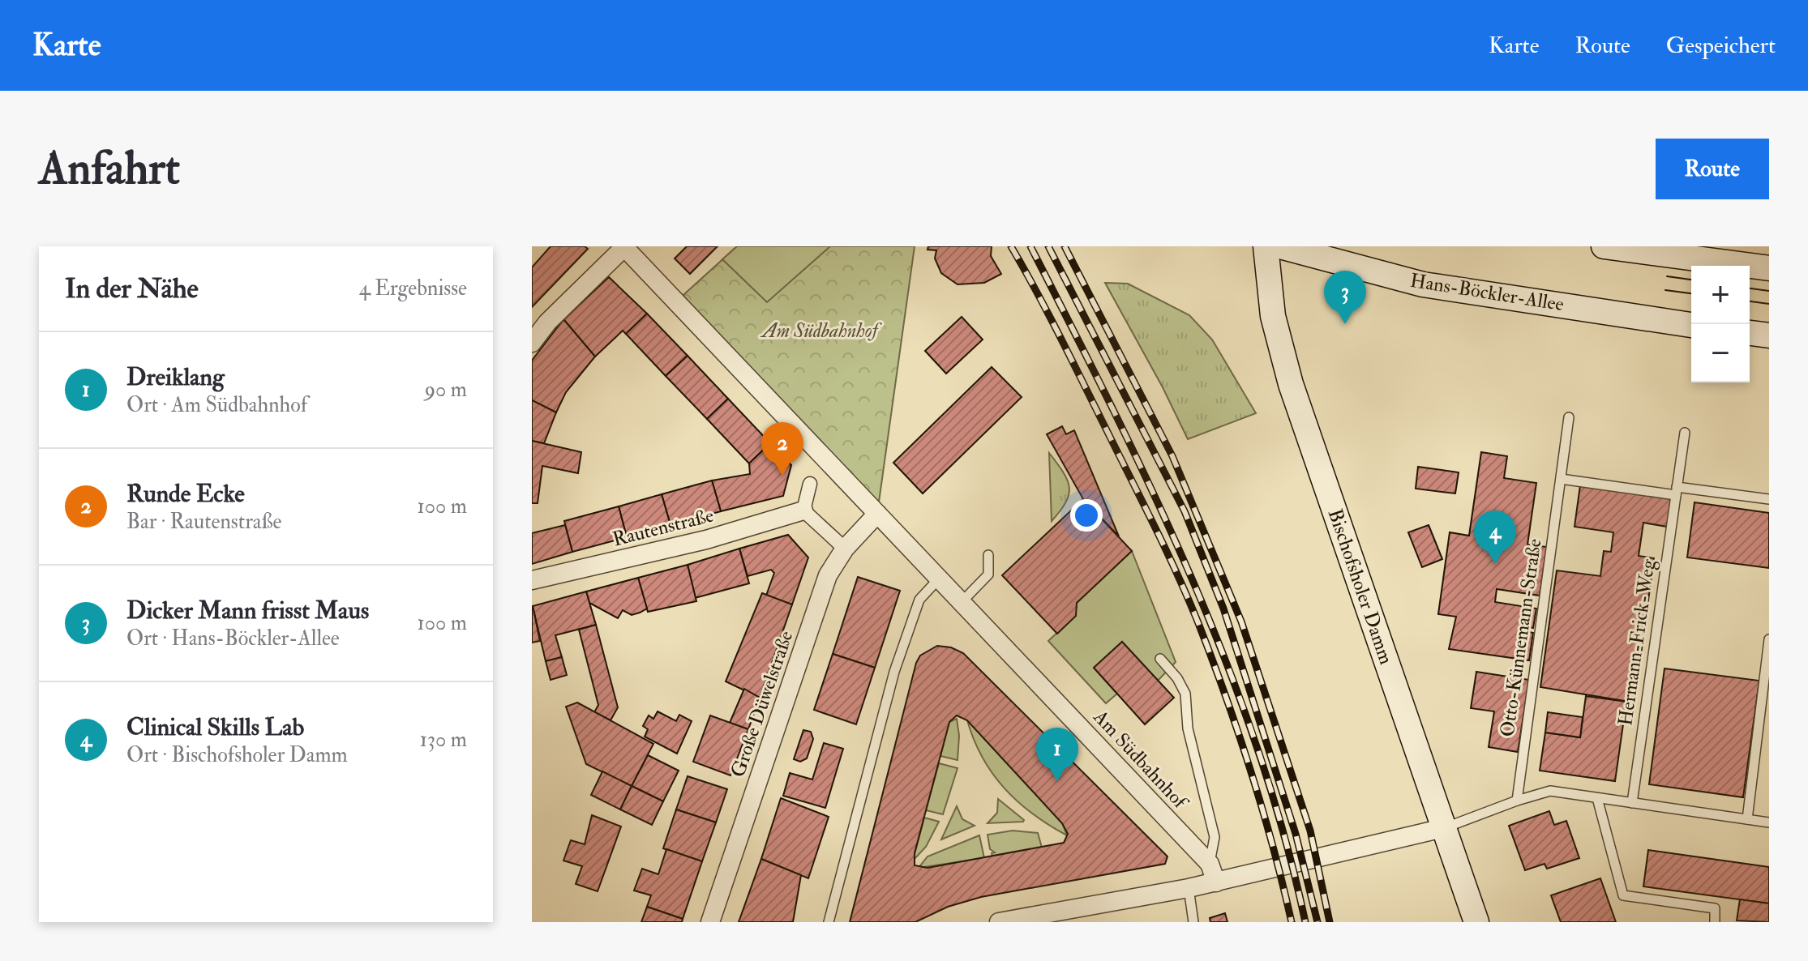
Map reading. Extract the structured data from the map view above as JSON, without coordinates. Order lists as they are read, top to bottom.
{
  "streets": {
    "main road": ["Hans-Böckler-Allee", "Bischofsholer Damm"],
    "street": ["Rautenstraße", "Große Düwelstraße", "Am Südbahnhof"],
    "lane": ["Otto-Künnemann-Straße", "Hermann-Frick-Weg"]
  },
  "crossings": [
    ["Große Düwelstraße", "Am Südbahnhof"]
  ],
  "parks": ["Am Südbahnhof"],
  "page": {
    "header": "Karte",
    "nav": ["Karte", "Route", "Gespeichert"],
    "buttons": "Route",
    "title": "Anfahrt",
    "heading": ["In der Nähe", "4 Ergebnisse"],
    "map_buttons": ["+", "−"],
    "pins": [
      "3",
      "2",
      "4",
      "1"
    ],
    "list": [
      {
        "mark": "1",
        "name": "Dreiklang",
        "note": "Ort · Am Südbahnhof",
        "value": "90 m"
      },
      {
        "mark": "2",
        "name": "Runde Ecke",
        "note": "Bar · Rautenstraße",
        "value": "100 m"
      },
      {
        "mark": "3",
        "name": "Dicker Mann frisst Maus",
        "note": "Ort · Hans-Böckler-Allee",
        "value": "100 m"
      },
      {
        "mark": "4",
        "name": "Clinical Skills Lab",
        "note": "Ort · Bischofsholer Damm",
        "value": "130 m"
      }
    ]
  }
}
